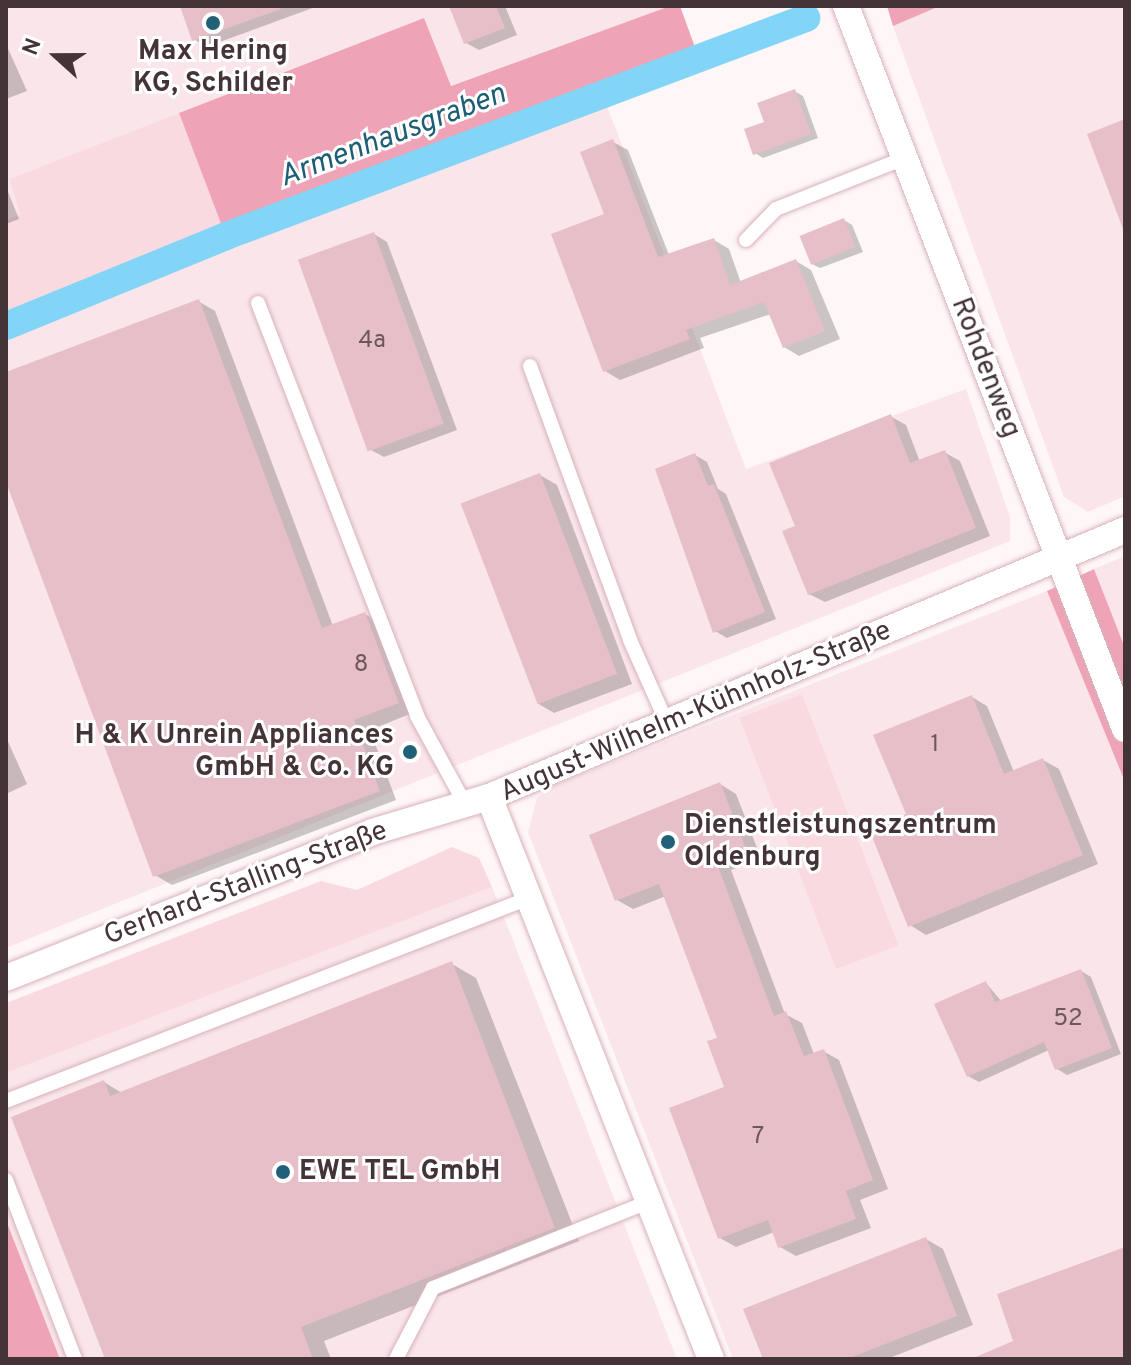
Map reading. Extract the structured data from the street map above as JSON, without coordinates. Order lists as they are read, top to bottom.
{
  "streets": {
    "street": ["Rohdenweg", "August-Wilhelm-Kühnholz-Straße", "Gerhard-Stalling-Straße"]
  },
  "crossings": [
    ["Rohdenweg", "August-Wilhelm-Kühnholz-Straße"],
    ["August-Wilhelm-Kühnholz-Straße", "Gerhard-Stalling-Straße"]
  ],
  "water": ["Armenhausgraben"],
  "places": [
    "Max Hering KG, Schilder",
    "H & K Unrein Appliances GmbH & Co. KG",
    "Dienstleistungszentrum Oldenburg",
    "EWE TEL GmbH"
  ],
  "house_numbers": [
    "4a",
    "8",
    "1",
    "52",
    "7"
  ],
  "north": "left"
}
